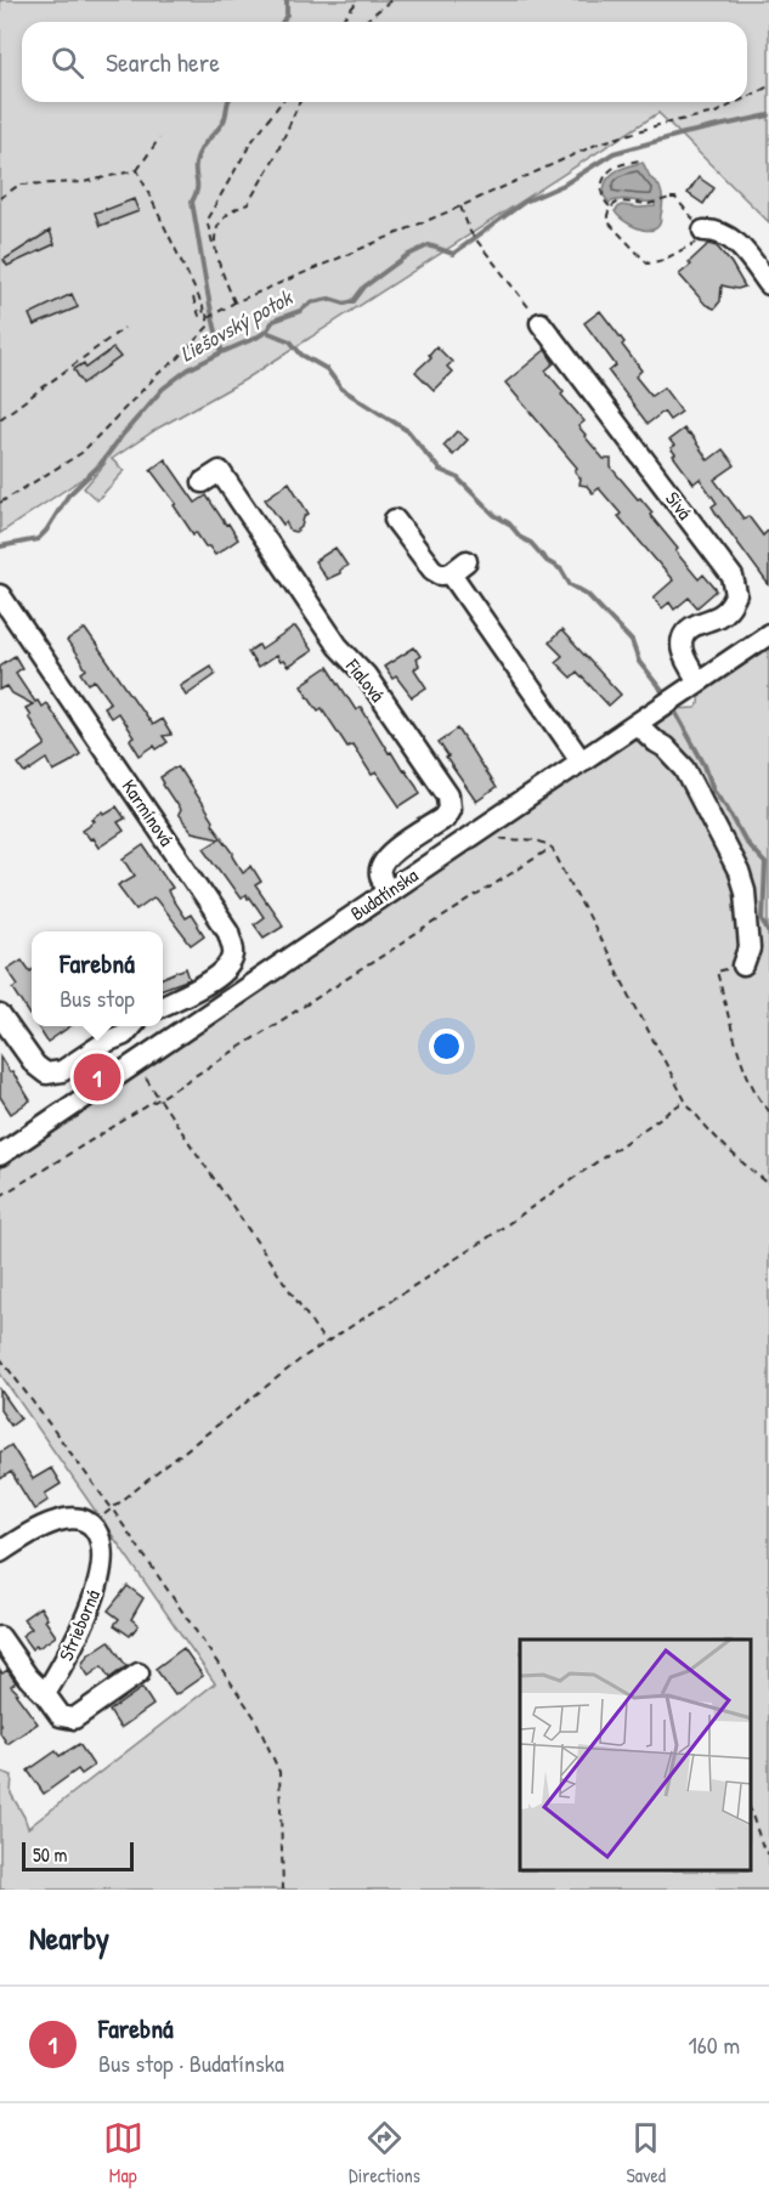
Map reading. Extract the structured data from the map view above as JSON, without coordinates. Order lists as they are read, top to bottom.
{
  "streets": {
    "street": [
      "Sivá",
      "Fialová",
      "Karmínová",
      "Budatínska",
      "Strieborná"
    ]
  },
  "crossings": [
    ["Sivá", "Budatínska"],
    ["Fialová", "Budatínska"]
  ],
  "water": ["Liešovský potok"],
  "scale_bar": "50 m",
  "page": {
    "search": "Search here",
    "popup": ["Farebná", "Bus stop"],
    "pins": "1",
    "scale": "50 m",
    "heading": "Nearby",
    "list": [
      {
        "mark": "1",
        "name": "Farebná",
        "note": "Bus stop · Budatínska",
        "value": "160 m"
      }
    ],
    "nav": ["Map", "Directions", "Saved"]
  }
}
